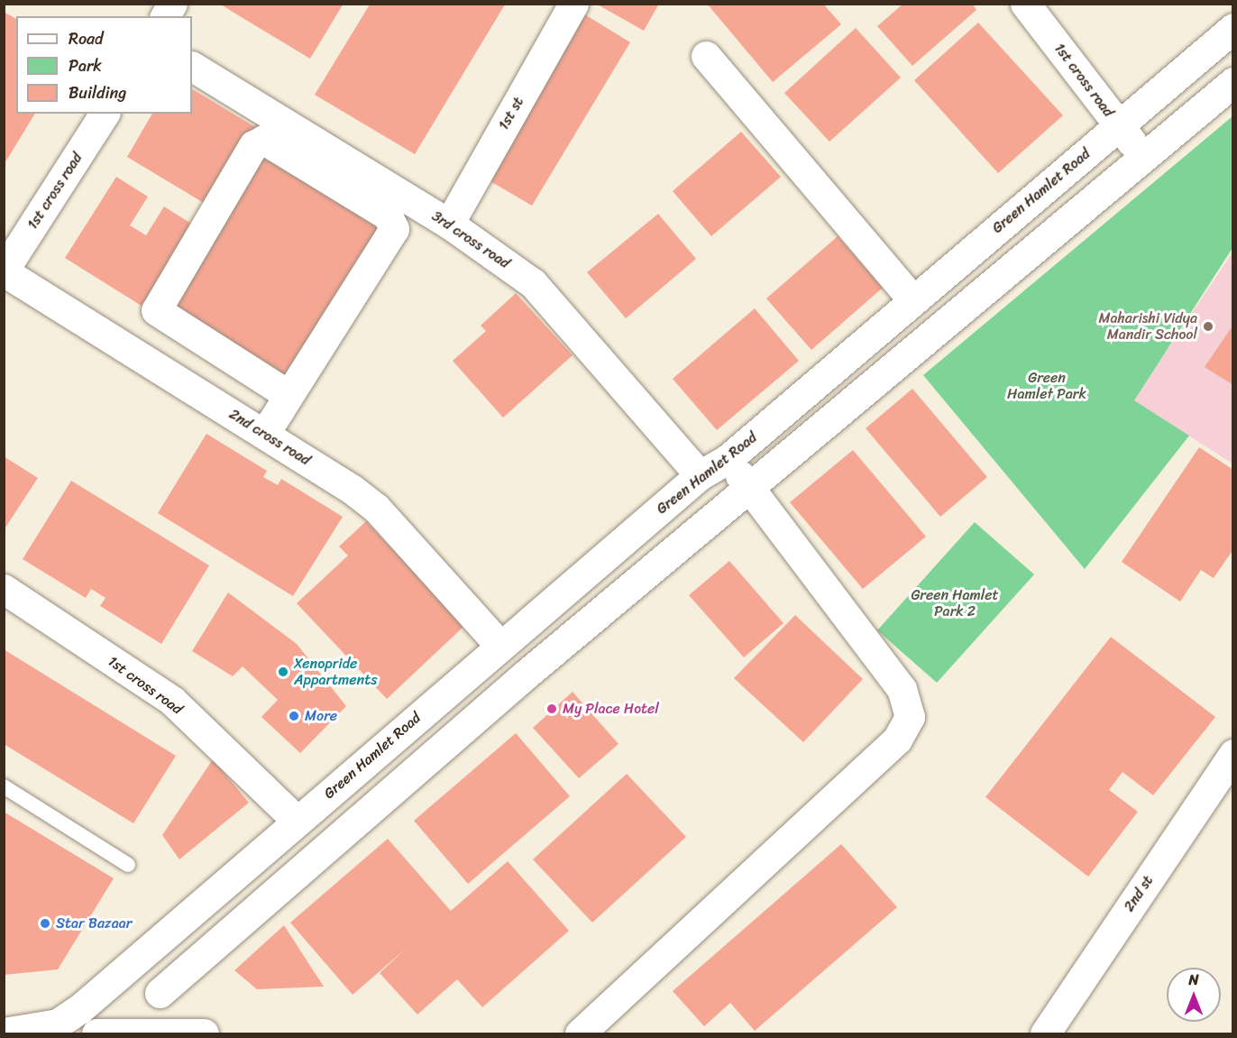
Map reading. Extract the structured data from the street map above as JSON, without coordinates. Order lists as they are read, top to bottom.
{
  "streets": {
    "street": [
      "1st cross road",
      "1st st",
      "Green Hamlet Road",
      "3rd cross road",
      "2nd cross road",
      "2nd st"
    ]
  },
  "crossings": [
    ["1st cross road", "Green Hamlet Road"],
    ["1st cross road", "2nd cross road"],
    ["1st st", "3rd cross road"],
    ["Green Hamlet Road", "3rd cross road"],
    ["Green Hamlet Road", "2nd cross road"]
  ],
  "parks": ["Green Hamlet Park", "Green Hamlet Park 2"],
  "places": [
    "Maharishi Vidya Mandir School",
    "Xenopride Appartments",
    "My Place Hotel",
    "More",
    "Star Bazaar"
  ],
  "legend": ["Road", "Park", "Building"],
  "north": "top"
}
